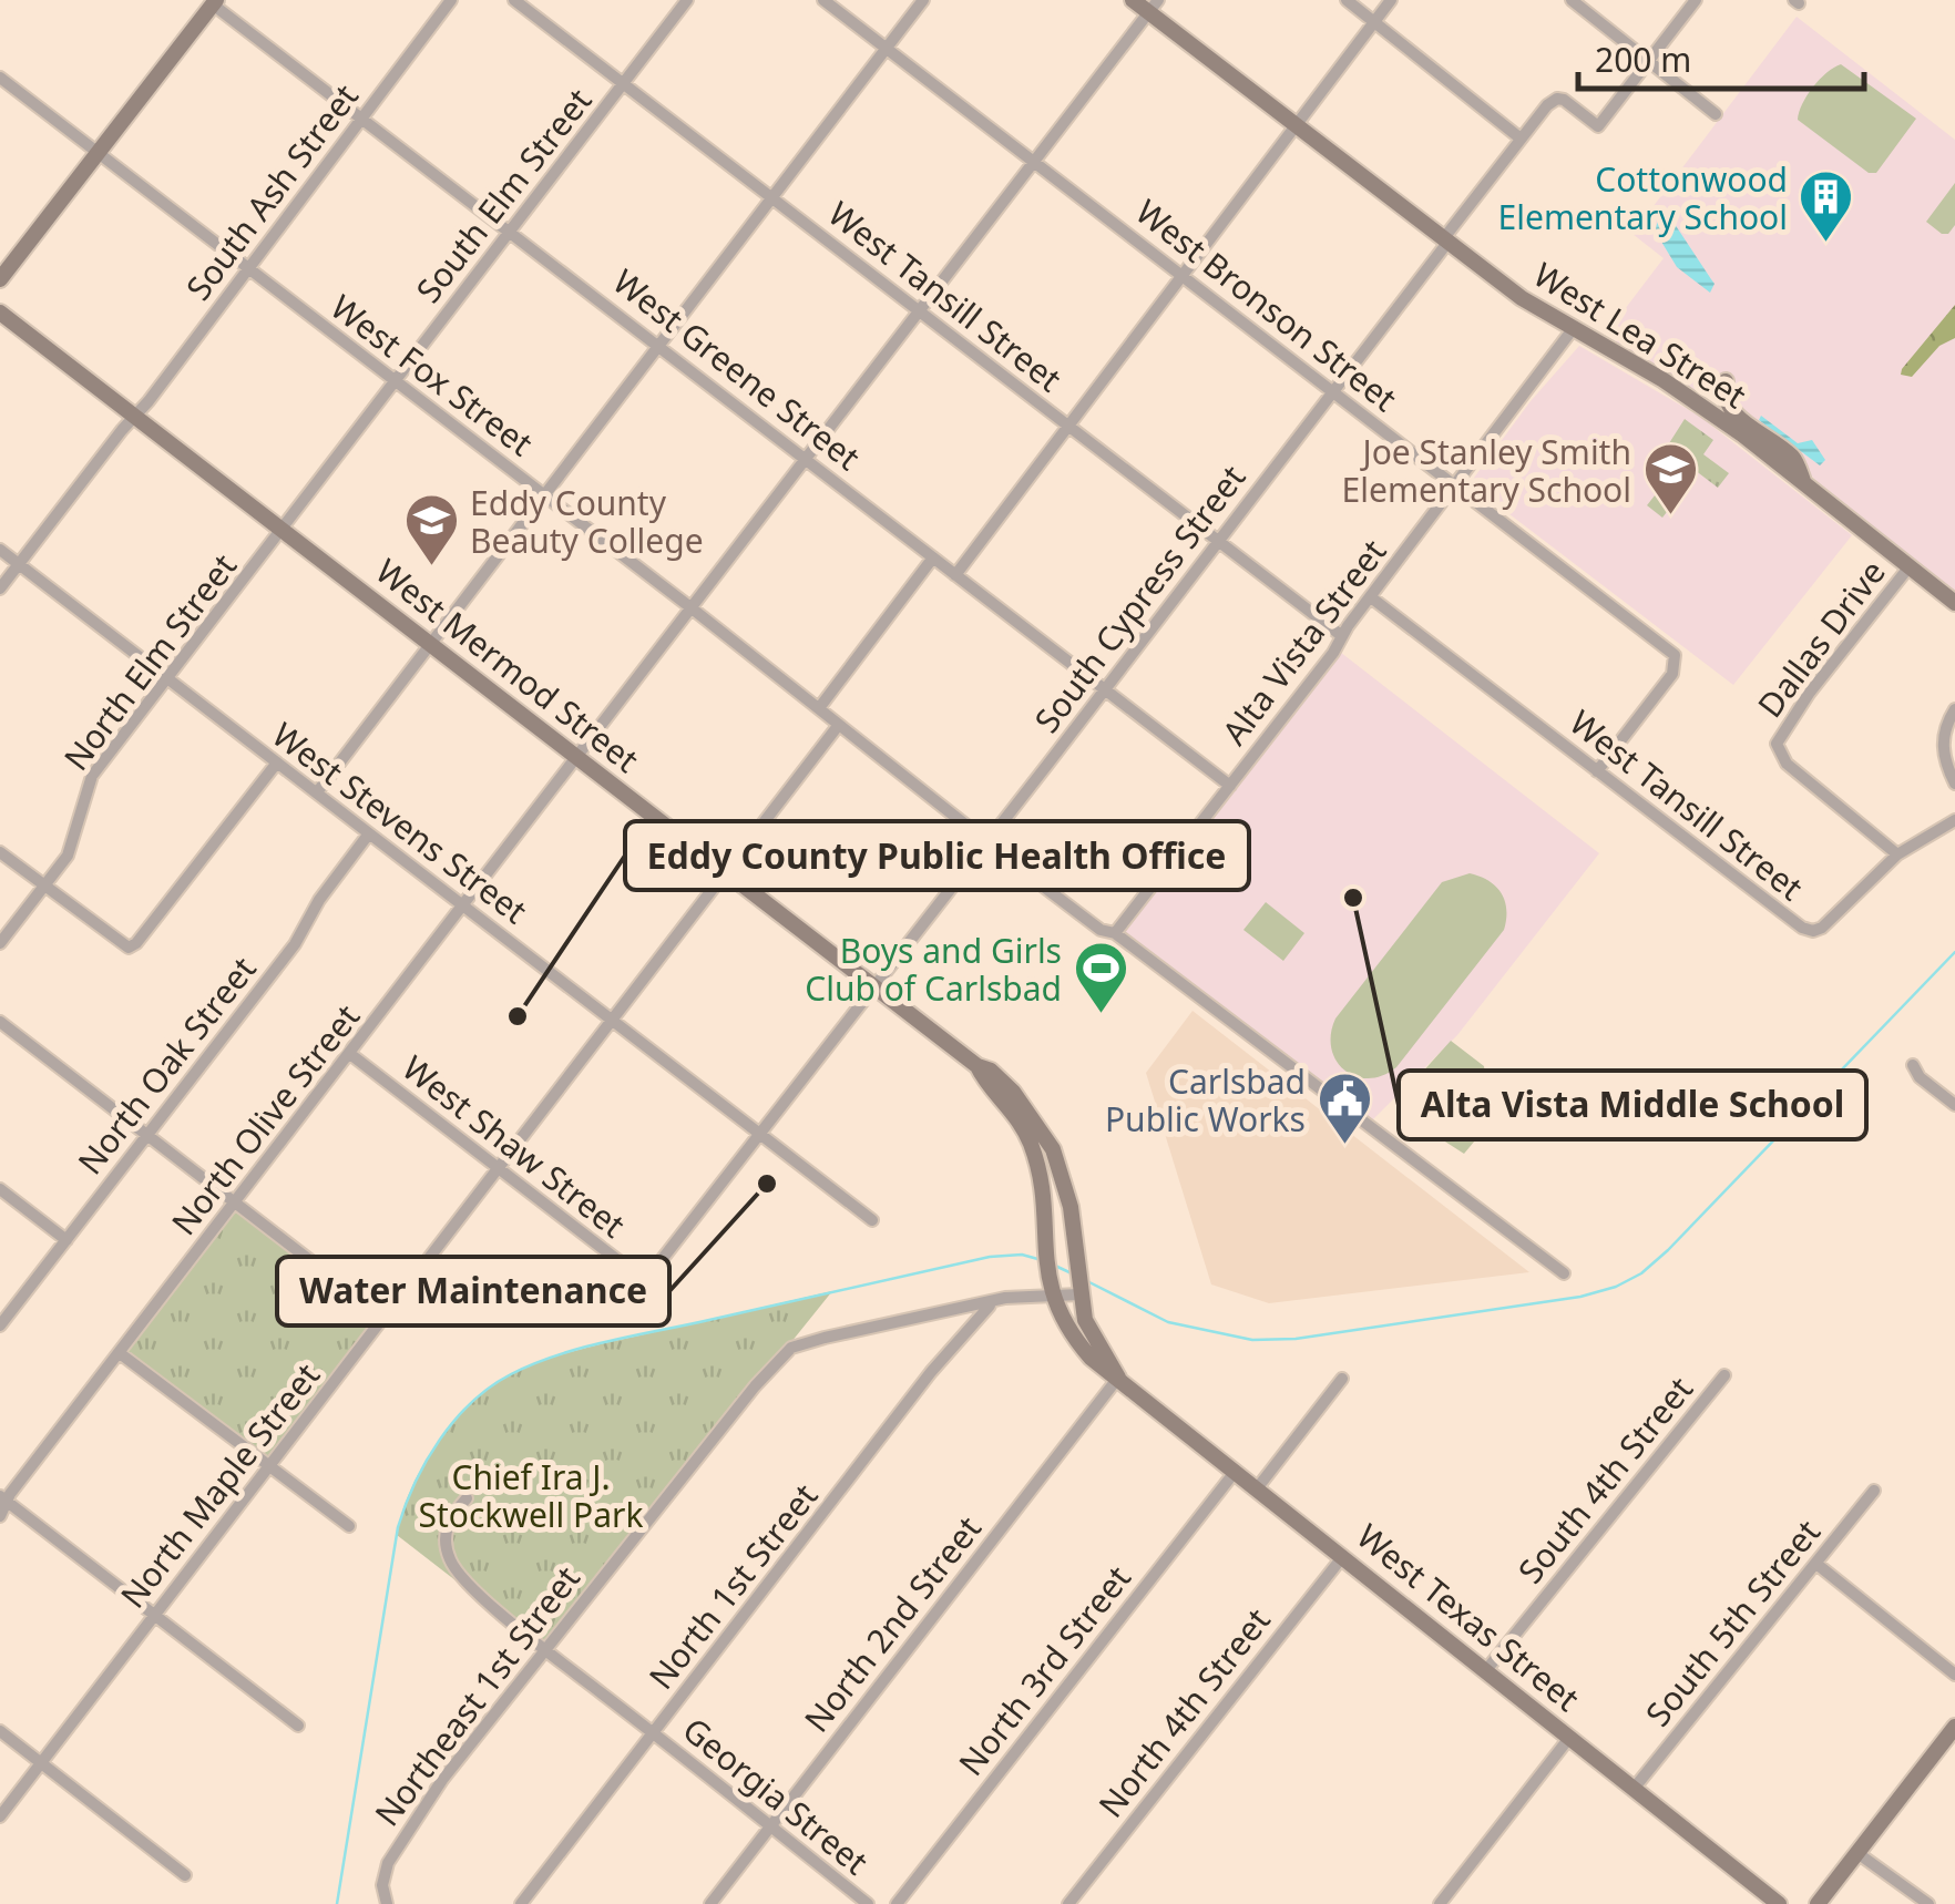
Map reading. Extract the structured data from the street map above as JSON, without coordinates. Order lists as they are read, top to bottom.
{
  "streets": {
    "street": [
      "South Ash Street",
      "South Elm Street",
      "West Tansill Street",
      "West Bronson Street",
      "West Lea Street",
      "West Greene Street",
      "West Fox Street",
      "South Cypress Street",
      "Dallas Drive",
      "Alta Vista Street",
      "North Elm Street",
      "West Mermod Street",
      "West Stevens Street",
      "North Oak Street",
      "North Olive Street",
      "West Shaw Street",
      "South 4th Street",
      "North Maple Street",
      "North 1st Street",
      "West Texas Street",
      "South 5th Street",
      "North 2nd Street",
      "North 3rd Street",
      "Northeast 1st Street",
      "North 4th Street",
      "Georgia Street"
    ]
  },
  "crossings": [
    ["South Ash Street", "West Greene Street"],
    ["South Ash Street", "West Fox Street"],
    ["South Ash Street", "West Mermod Street"],
    ["South Ash Street", "West Stevens Street"],
    ["South Elm Street", "West Tansill Street"],
    ["South Elm Street", "West Greene Street"],
    ["South Elm Street", "West Fox Street"],
    ["South Elm Street", "North Elm Street"],
    ["South Elm Street", "West Mermod Street"],
    ["West Tansill Street", "West Bronson Street"],
    ["West Tansill Street", "South Cypress Street"],
    ["West Tansill Street", "Dallas Drive"],
    ["West Tansill Street", "Alta Vista Street"],
    ["West Tansill Street", "North Olive Street"],
    ["West Bronson Street", "South Cypress Street"],
    ["West Bronson Street", "Alta Vista Street"],
    ["West Bronson Street", "North Olive Street"],
    ["West Lea Street", "South Cypress Street"],
    ["West Lea Street", "Dallas Drive"],
    ["West Lea Street", "Alta Vista Street"],
    ["West Lea Street", "North Olive Street"],
    ["West Greene Street", "South Cypress Street"],
    ["West Greene Street", "Alta Vista Street"],
    ["West Greene Street", "North Olive Street"],
    ["West Fox Street", "South Cypress Street"],
    ["West Fox Street", "Alta Vista Street"],
    ["West Fox Street", "North Olive Street"],
    ["West Fox Street", "North Maple Street"],
    ["South Cypress Street", "West Mermod Street"],
    ["South Cypress Street", "West Stevens Street"],
    ["South Cypress Street", "West Shaw Street"],
    ["North Elm Street", "West Mermod Street"],
    ["North Elm Street", "West Stevens Street"],
    ["West Mermod Street", "North Olive Street"],
    ["West Mermod Street", "North Maple Street"],
    ["West Mermod Street", "West Texas Street"],
    ["West Stevens Street", "North Oak Street"],
    ["West Stevens Street", "North Olive Street"],
    ["West Stevens Street", "North Maple Street"],
    ["North Olive Street", "West Shaw Street"],
    ["West Shaw Street", "North Maple Street"],
    ["South 4th Street", "West Texas Street"],
    ["North 1st Street", "Northeast 1st Street"],
    ["North 1st Street", "Georgia Street"],
    ["West Texas Street", "South 5th Street"],
    ["West Texas Street", "North 2nd Street"],
    ["West Texas Street", "North 3rd Street"],
    ["West Texas Street", "Northeast 1st Street"],
    ["West Texas Street", "North 4th Street"],
    ["North 2nd Street", "Georgia Street"],
    ["Northeast 1st Street", "Georgia Street"]
  ],
  "parks": ["Chief Ira J. Stockwell Park"],
  "places": {
    "building": ["Cottonwood Elementary School"],
    "school or university": ["Joe Stanley Smith Elementary School", "Eddy County Beauty College"],
    "other": ["Alta Vista Middle School", "Eddy County Public Health Office", "Water Maintenance"],
    "sports": ["Boys and Girls Club of Carlsbad"],
    "public building": ["Carlsbad Public Works"]
  },
  "scale_bar": "200 m"
}
